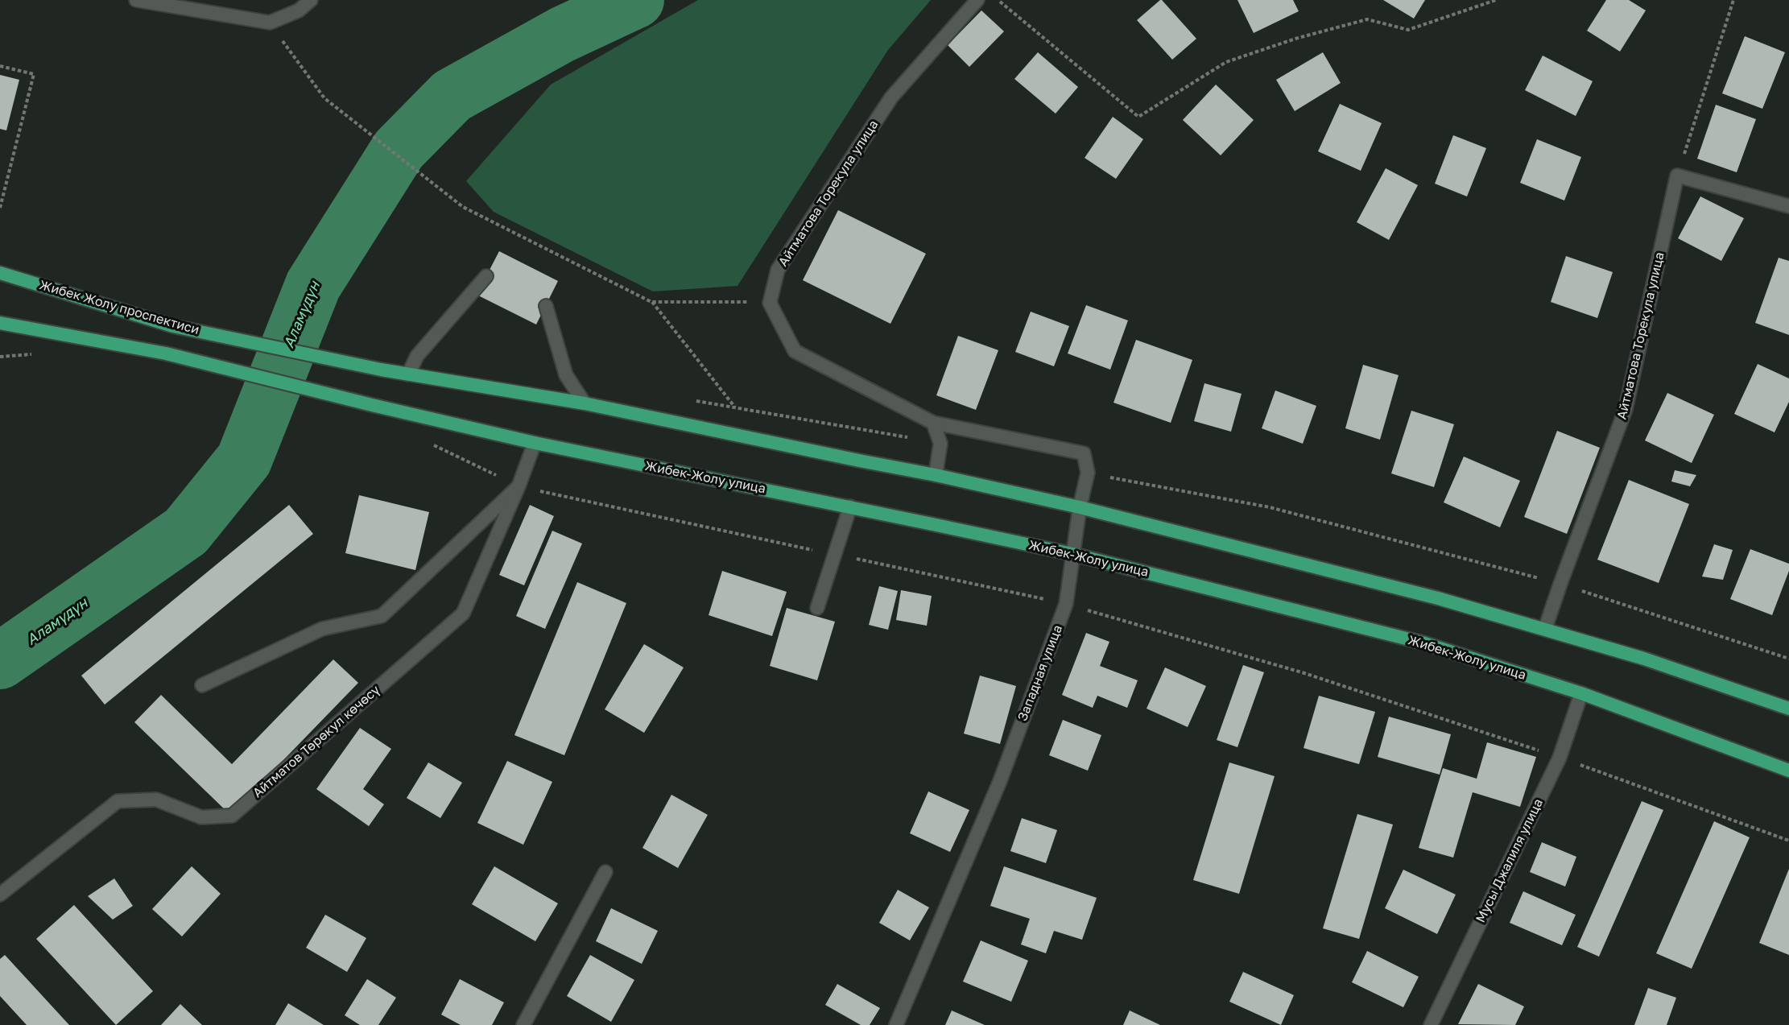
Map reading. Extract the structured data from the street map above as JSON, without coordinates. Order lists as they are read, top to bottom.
{
  "streets": {
    "main road": ["Жибек Жолу проспектиси", "Жибек-Жолу улица"],
    "street": [
      "Айтматова Торекула улица",
      "Западная улица",
      "Айтматов Төрөкул көчөсү",
      "Мусы Джалиля улица"
    ]
  },
  "crossings": [
    ["Жибек-Жолу улица", "Западная улица"],
    ["Жибек-Жолу улица", "Айтматов Төрөкул көчөсү"],
    ["Жибек-Жолу улица", "Мусы Джалиля улица"]
  ],
  "water": ["Аламүдүн"]
}
